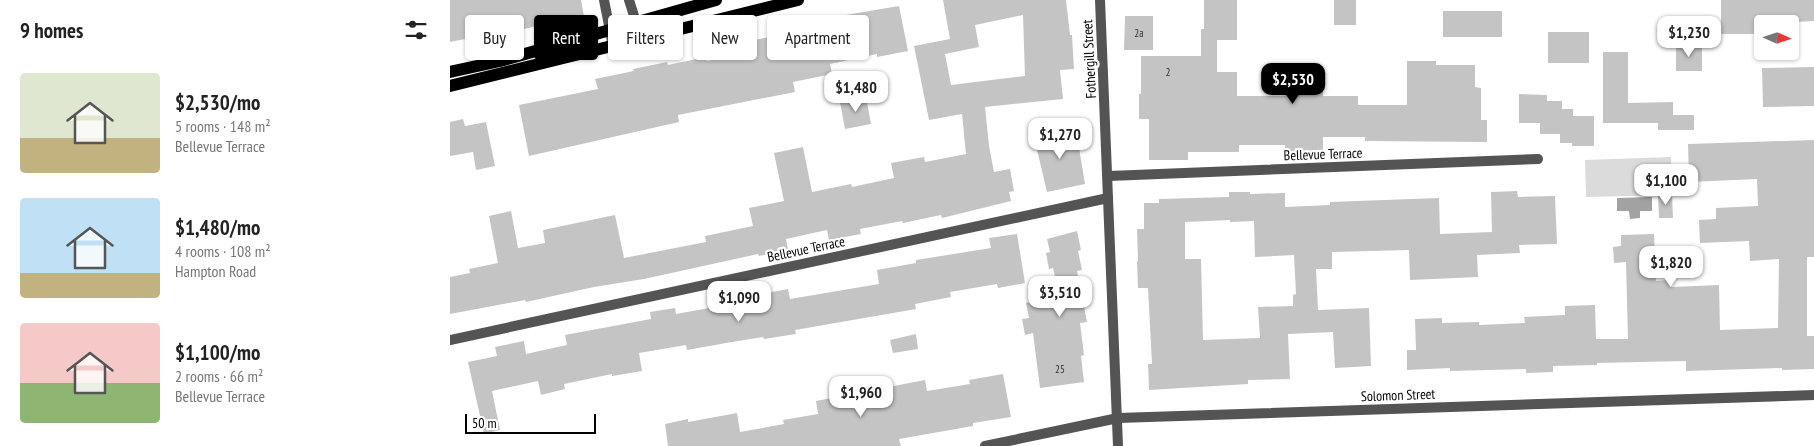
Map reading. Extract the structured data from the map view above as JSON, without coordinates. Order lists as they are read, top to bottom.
{
  "streets": {
    "street": ["Fothergill Street", "Bellevue Terrace", "Solomon Street"]
  },
  "crossings": [
    ["Fothergill Street", "Bellevue Terrace"],
    ["Fothergill Street", "Solomon Street"]
  ],
  "house_numbers": ["2a", "2", "25"],
  "scale_bar": "50 m",
  "north": "right",
  "page": {
    "heading": "9 homes",
    "chip": [
      "Buy",
      "Rent",
      "Filters",
      "New",
      "Apartment"
    ],
    "price": [
      "$1,230",
      "$2,530",
      "$1,480",
      "$1,270",
      "$1,100",
      "$1,820",
      "$3,510",
      "$1,090",
      "$1,960"
    ],
    "list": [
      {
        "name": "$2,530/mo",
        "note": "5 rooms · 148 m² · Bellevue Terrace"
      },
      {
        "name": "$1,480/mo",
        "note": "4 rooms · 108 m² · Hampton Road"
      },
      {
        "name": "$1,100/mo",
        "note": "2 rooms · 66 m² · Bellevue Terrace"
      }
    ],
    "scale": "50 m"
  }
}
